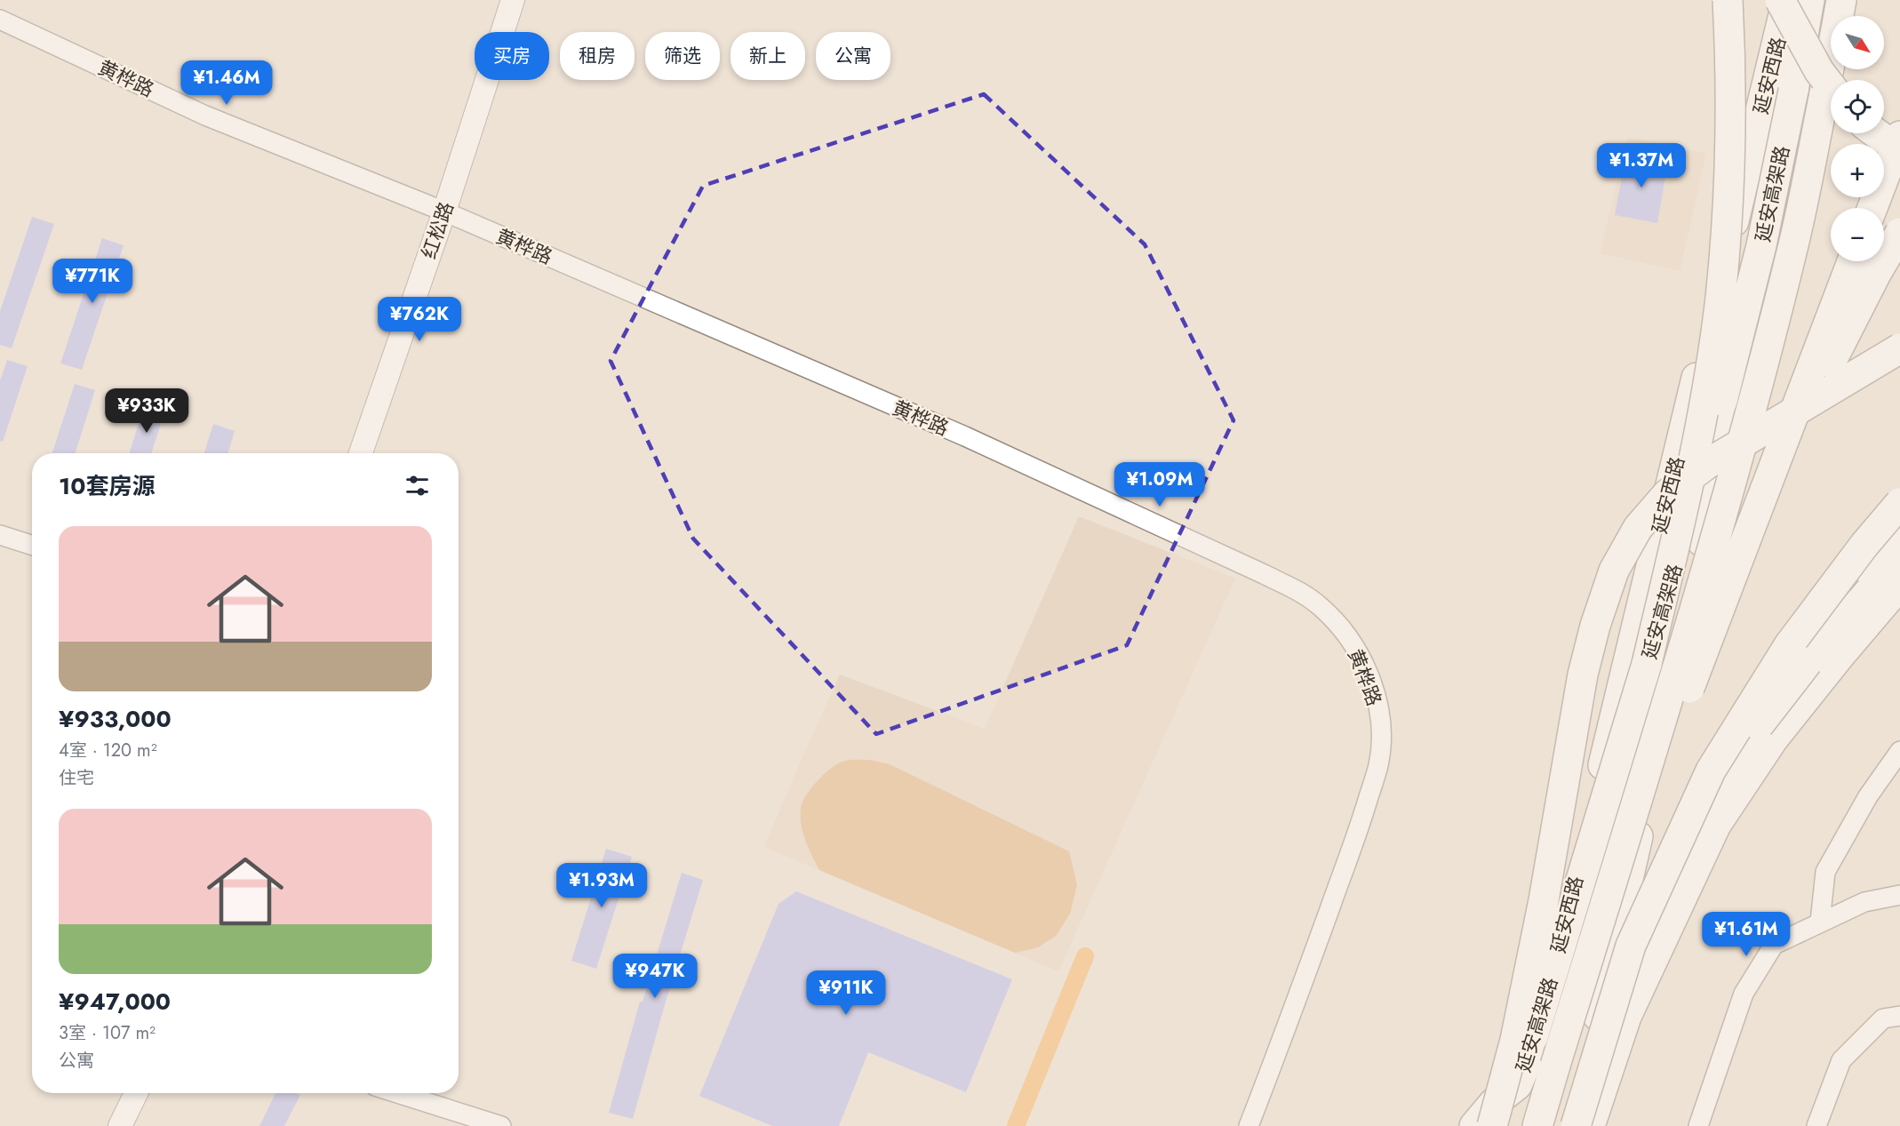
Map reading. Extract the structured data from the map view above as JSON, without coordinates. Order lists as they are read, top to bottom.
{
  "streets": {
    "main road": ["延安西路", "延安高架路"],
    "street": ["黄桦路", "红松路"]
  },
  "crossings": [
    ["黄桦路", "红松路"]
  ],
  "north": "bottom right",
  "page": {
    "map_buttons": ["+", "−"],
    "chip": [
      "买房",
      "租房",
      "筛选",
      "新上",
      "公寓"
    ],
    "price": [
      "¥1.46M",
      "¥1.37M",
      "¥771K",
      "¥762K",
      "¥933K",
      "¥1.09M",
      "¥1.93M",
      "¥1.61M",
      "¥947K",
      "¥911K"
    ],
    "heading": "10套房源",
    "list": [
      {
        "name": "¥933,000",
        "note": "4室 · 120 m² · 住宅"
      },
      {
        "name": "¥947,000",
        "note": "3室 · 107 m² · 公寓"
      }
    ]
  }
}
